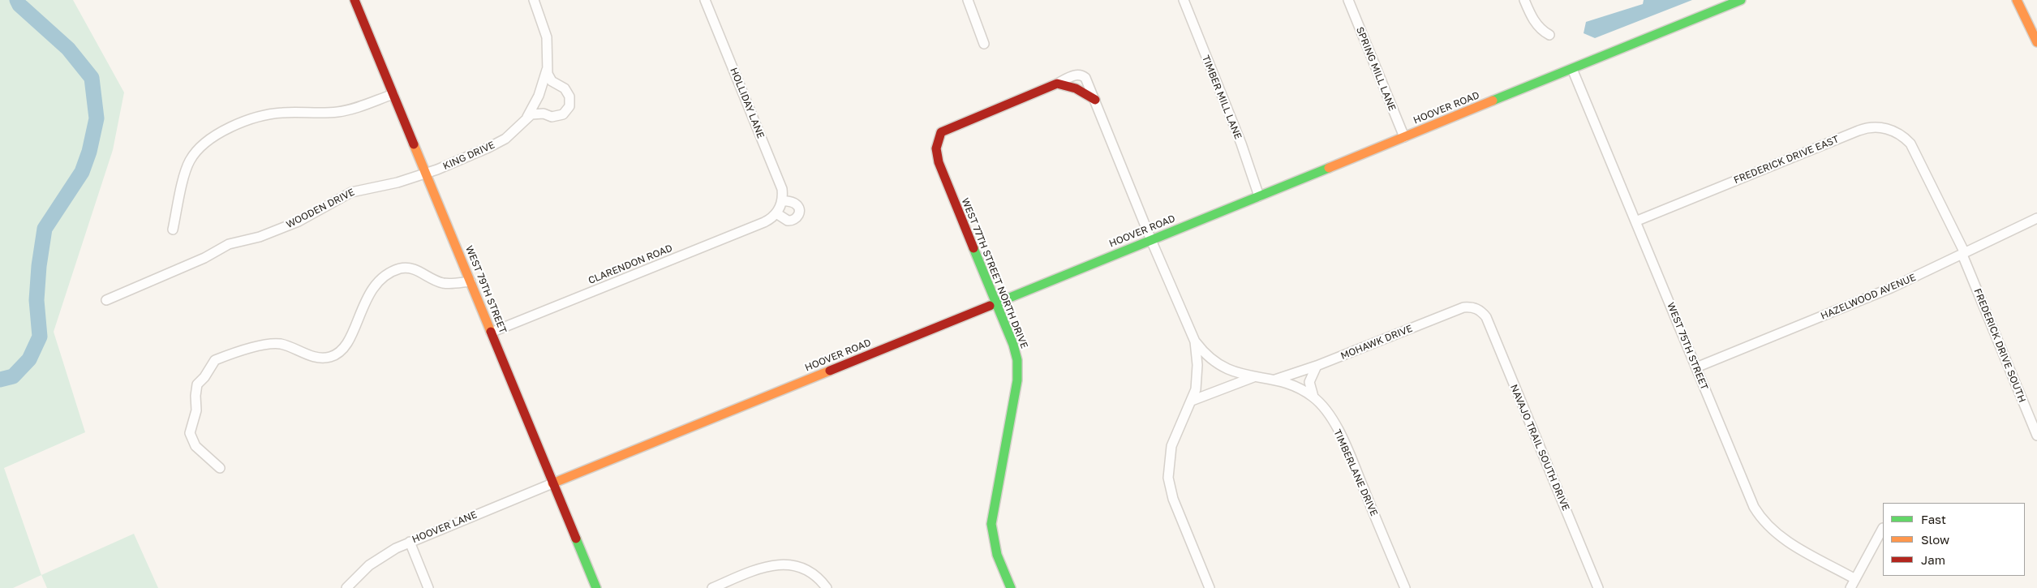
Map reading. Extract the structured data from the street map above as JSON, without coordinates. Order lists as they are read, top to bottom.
{
  "streets": {
    "street": [
      "SPRING MILL LANE",
      "TIMBER MILL LANE",
      "HOLLIDAY LANE",
      "HOOVER ROAD",
      "KING DRIVE",
      "FREDERICK DRIVE EAST",
      "WOODEN DRIVE",
      "CLARENDON ROAD",
      "WEST 77TH STREET NORTH DRIVE",
      "WEST 79TH STREET",
      "HAZELWOOD AVENUE",
      "MOHAWK DRIVE",
      "FREDERICK DRIVE SOUTH",
      "WEST 75TH STREET",
      "NAVAJO TRAIL SOUTH DRIVE",
      "TIMBERLANE DRIVE",
      "HOOVER LANE"
    ]
  },
  "crossings": [
    ["SPRING MILL LANE", "HOOVER ROAD"],
    ["TIMBER MILL LANE", "HOOVER ROAD"],
    ["HOLLIDAY LANE", "CLARENDON ROAD"],
    ["HOOVER ROAD", "WEST 77TH STREET NORTH DRIVE"],
    ["HOOVER ROAD", "WEST 79TH STREET"],
    ["HOOVER ROAD", "WEST 75TH STREET"],
    ["HOOVER ROAD", "HOOVER LANE"],
    ["KING DRIVE", "WOODEN DRIVE"],
    ["KING DRIVE", "WEST 79TH STREET"],
    ["FREDERICK DRIVE EAST", "FREDERICK DRIVE SOUTH"],
    ["FREDERICK DRIVE EAST", "WEST 75TH STREET"],
    ["WOODEN DRIVE", "WEST 79TH STREET"],
    ["CLARENDON ROAD", "WEST 79TH STREET"],
    ["WEST 79TH STREET", "HOOVER LANE"],
    ["HAZELWOOD AVENUE", "FREDERICK DRIVE SOUTH"],
    ["HAZELWOOD AVENUE", "WEST 75TH STREET"],
    ["MOHAWK DRIVE", "NAVAJO TRAIL SOUTH DRIVE"],
    ["MOHAWK DRIVE", "TIMBERLANE DRIVE"]
  ],
  "legend": ["Fast", "Slow", "Jam"]
}
